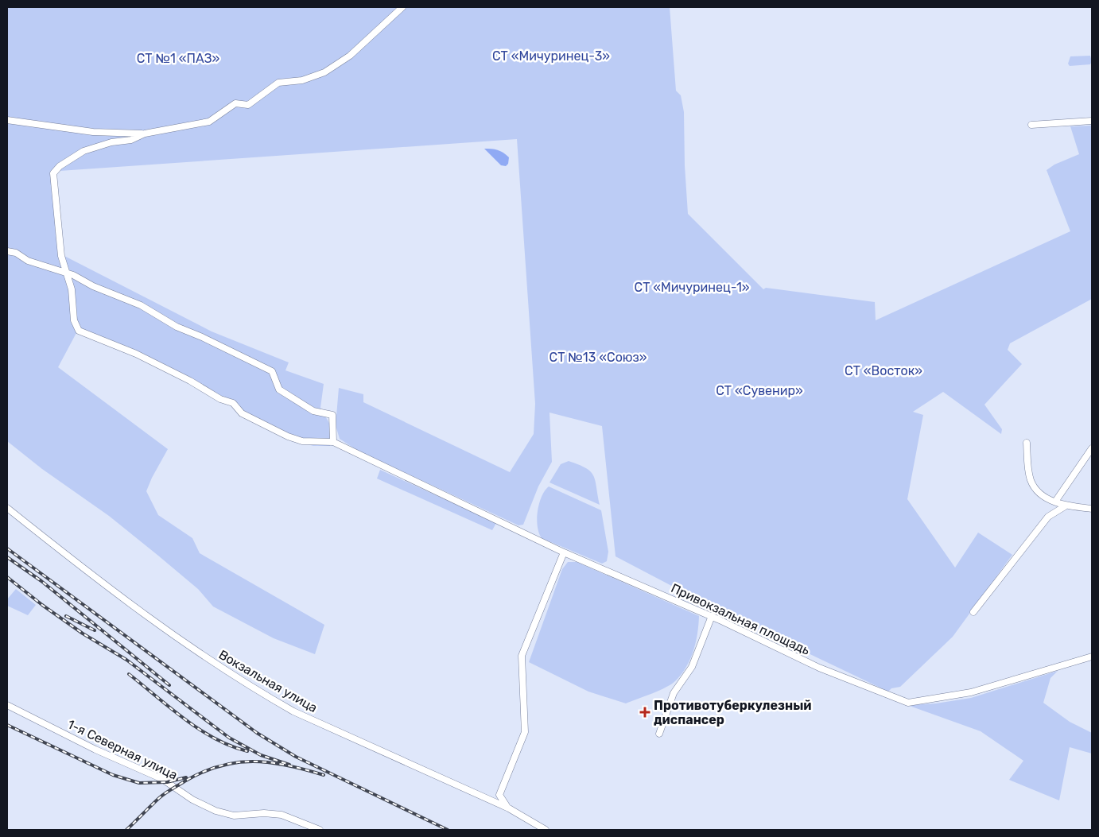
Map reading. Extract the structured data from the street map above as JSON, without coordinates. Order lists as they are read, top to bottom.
{
  "streets": {
    "street": ["Привокзальная площадь", "Вокзальная улица", "1-я Северная улица"]
  },
  "parks": [
    "СТ «Мичуринец-3»",
    "СТ №1 «ПАЗ»",
    "СТ «Мичуринец-1»",
    "СТ №13 «Союз»",
    "СТ «Восток»",
    "СТ «Сувенир»"
  ],
  "places": {
    "health": ["Противотуберкулезный диспансер"]
  }
}
